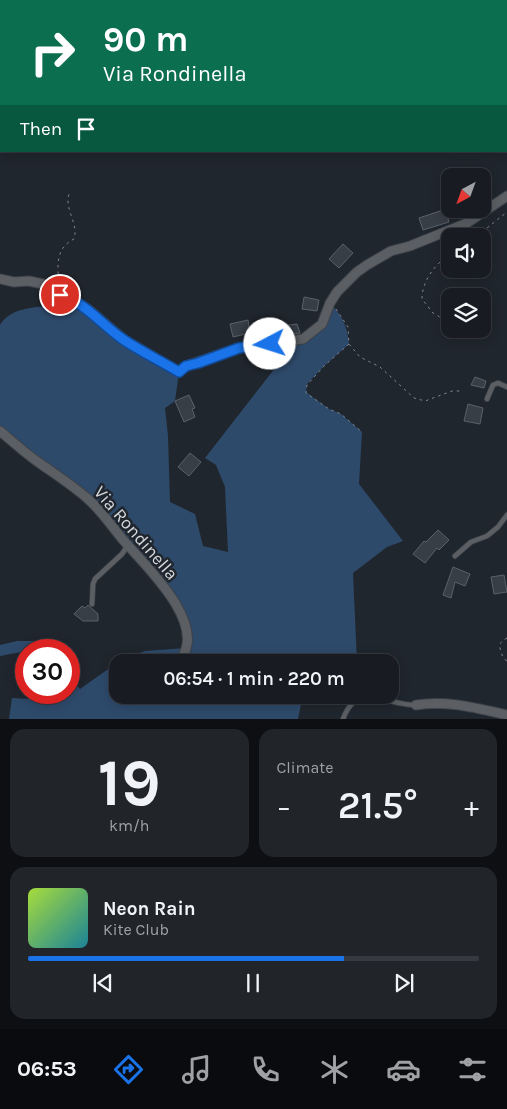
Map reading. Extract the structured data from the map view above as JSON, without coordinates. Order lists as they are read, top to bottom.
{
  "streets": {
    "street": ["Via Rondinella"]
  },
  "north": "bottom left",
  "page": {
    "turn": ["90 m", "Via Rondinella"],
    "then": "Then",
    "limit": "30",
    "trip": "06:54 · 1 min · 220 m",
    "tile": [
      ["19", "km/h"],
      "Climate"
    ],
    "heat": ["−", "21.5°", "+"],
    "song": ["Neon Rain", "Kite Club"],
    "tabs": "06:53"
  }
}
